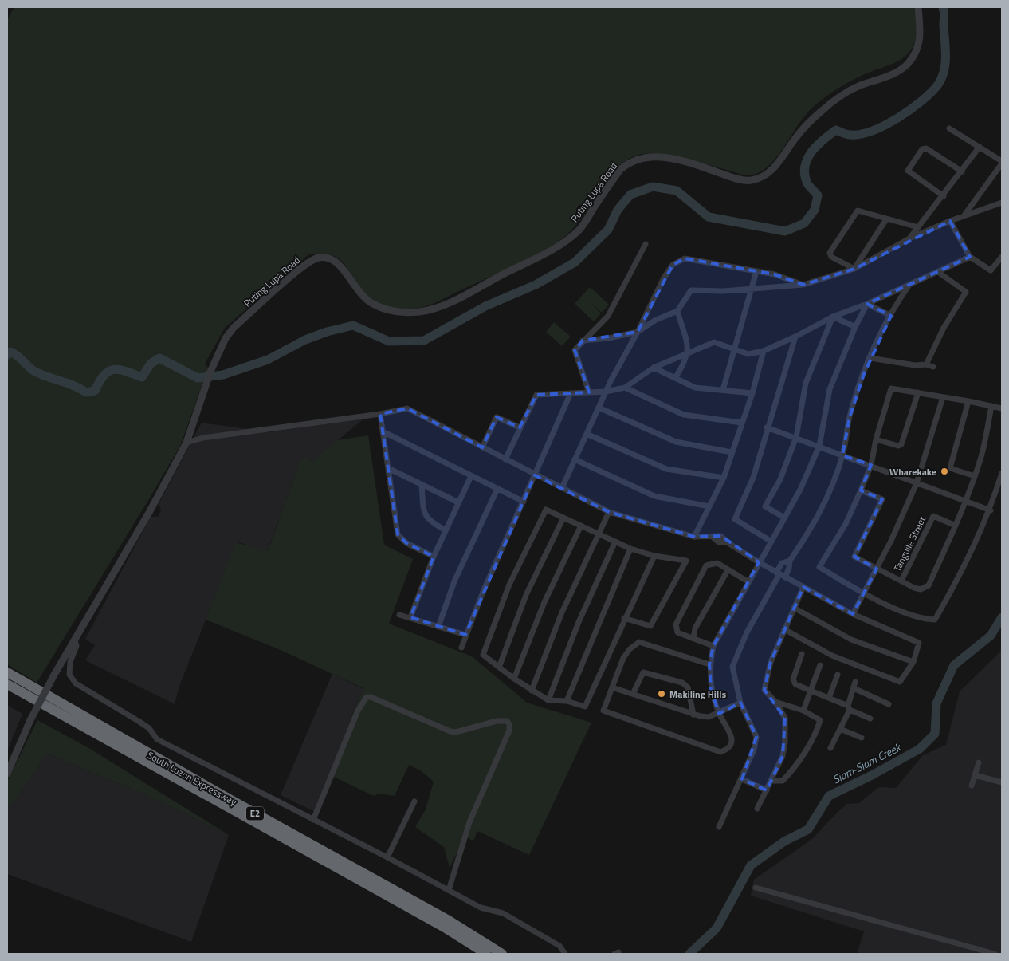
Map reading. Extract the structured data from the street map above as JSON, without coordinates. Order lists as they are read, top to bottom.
{
  "streets": {
    "highway": ["South Luzon Expressway", "E2"],
    "street": ["Puting Lupa Road", "Tanguile Street"]
  },
  "water": ["Siam-Siam Creek"],
  "places": ["Wharekake", "Makiling Hills"]
}
